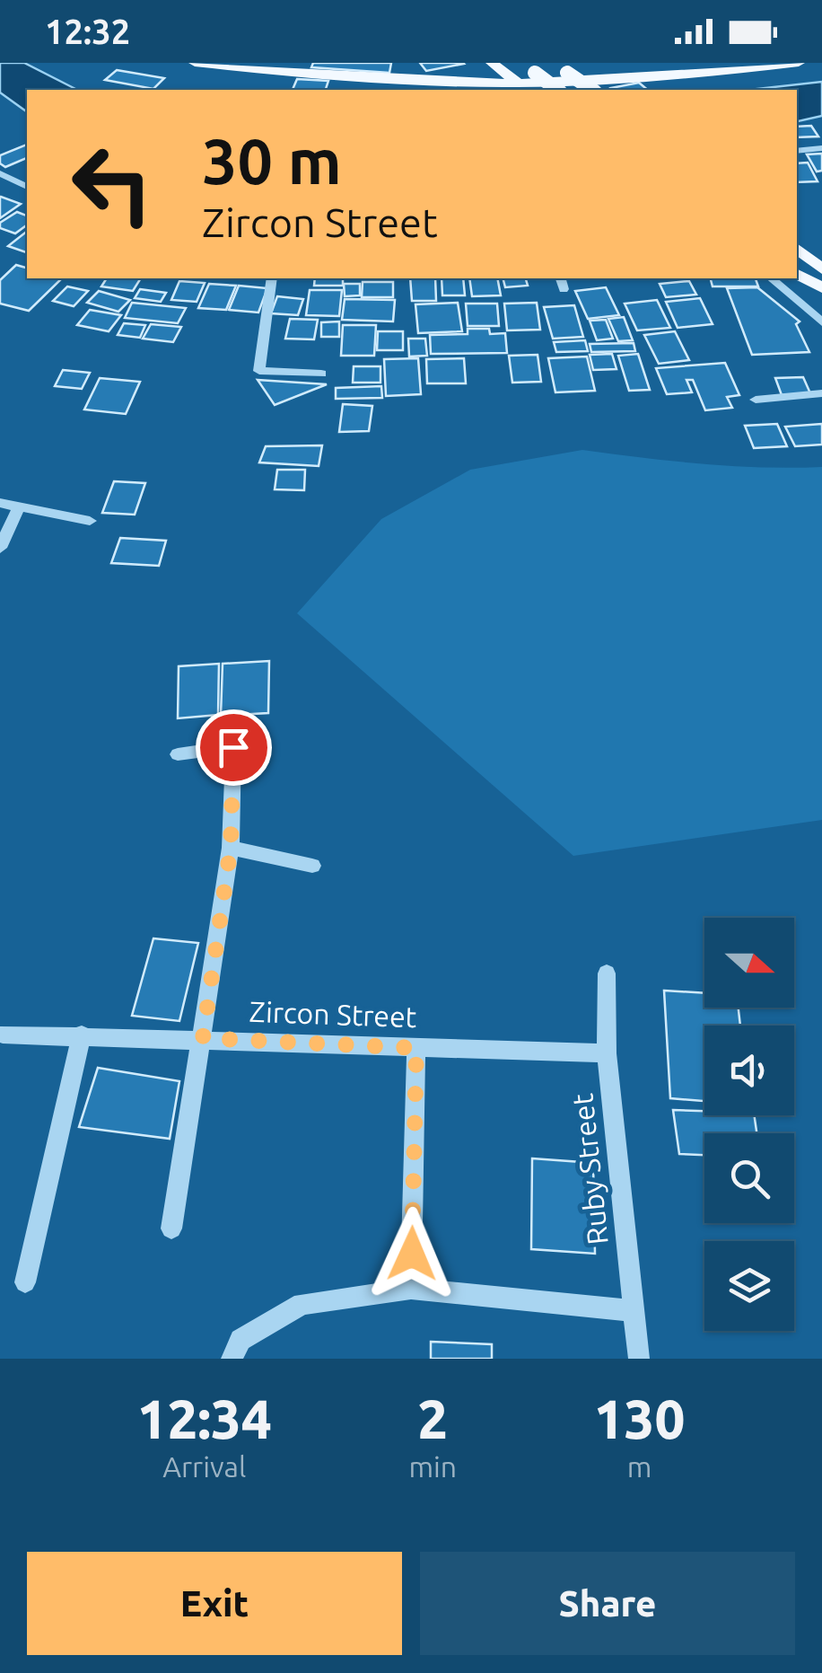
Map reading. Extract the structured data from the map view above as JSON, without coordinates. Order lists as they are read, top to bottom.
{
  "streets": {
    "street": ["Zircon Street", "Ruby Street"]
  },
  "crossings": [
    ["Zircon Street", "Ruby Street"]
  ],
  "north": "right",
  "page": {
    "status": "12:32",
    "turn": ["30 m", "Zircon Street"],
    "eta": [
      "12:34",
      "Arrival",
      "2",
      "min",
      "130",
      "m"
    ],
    "buttons": ["Exit", "Share"]
  }
}
